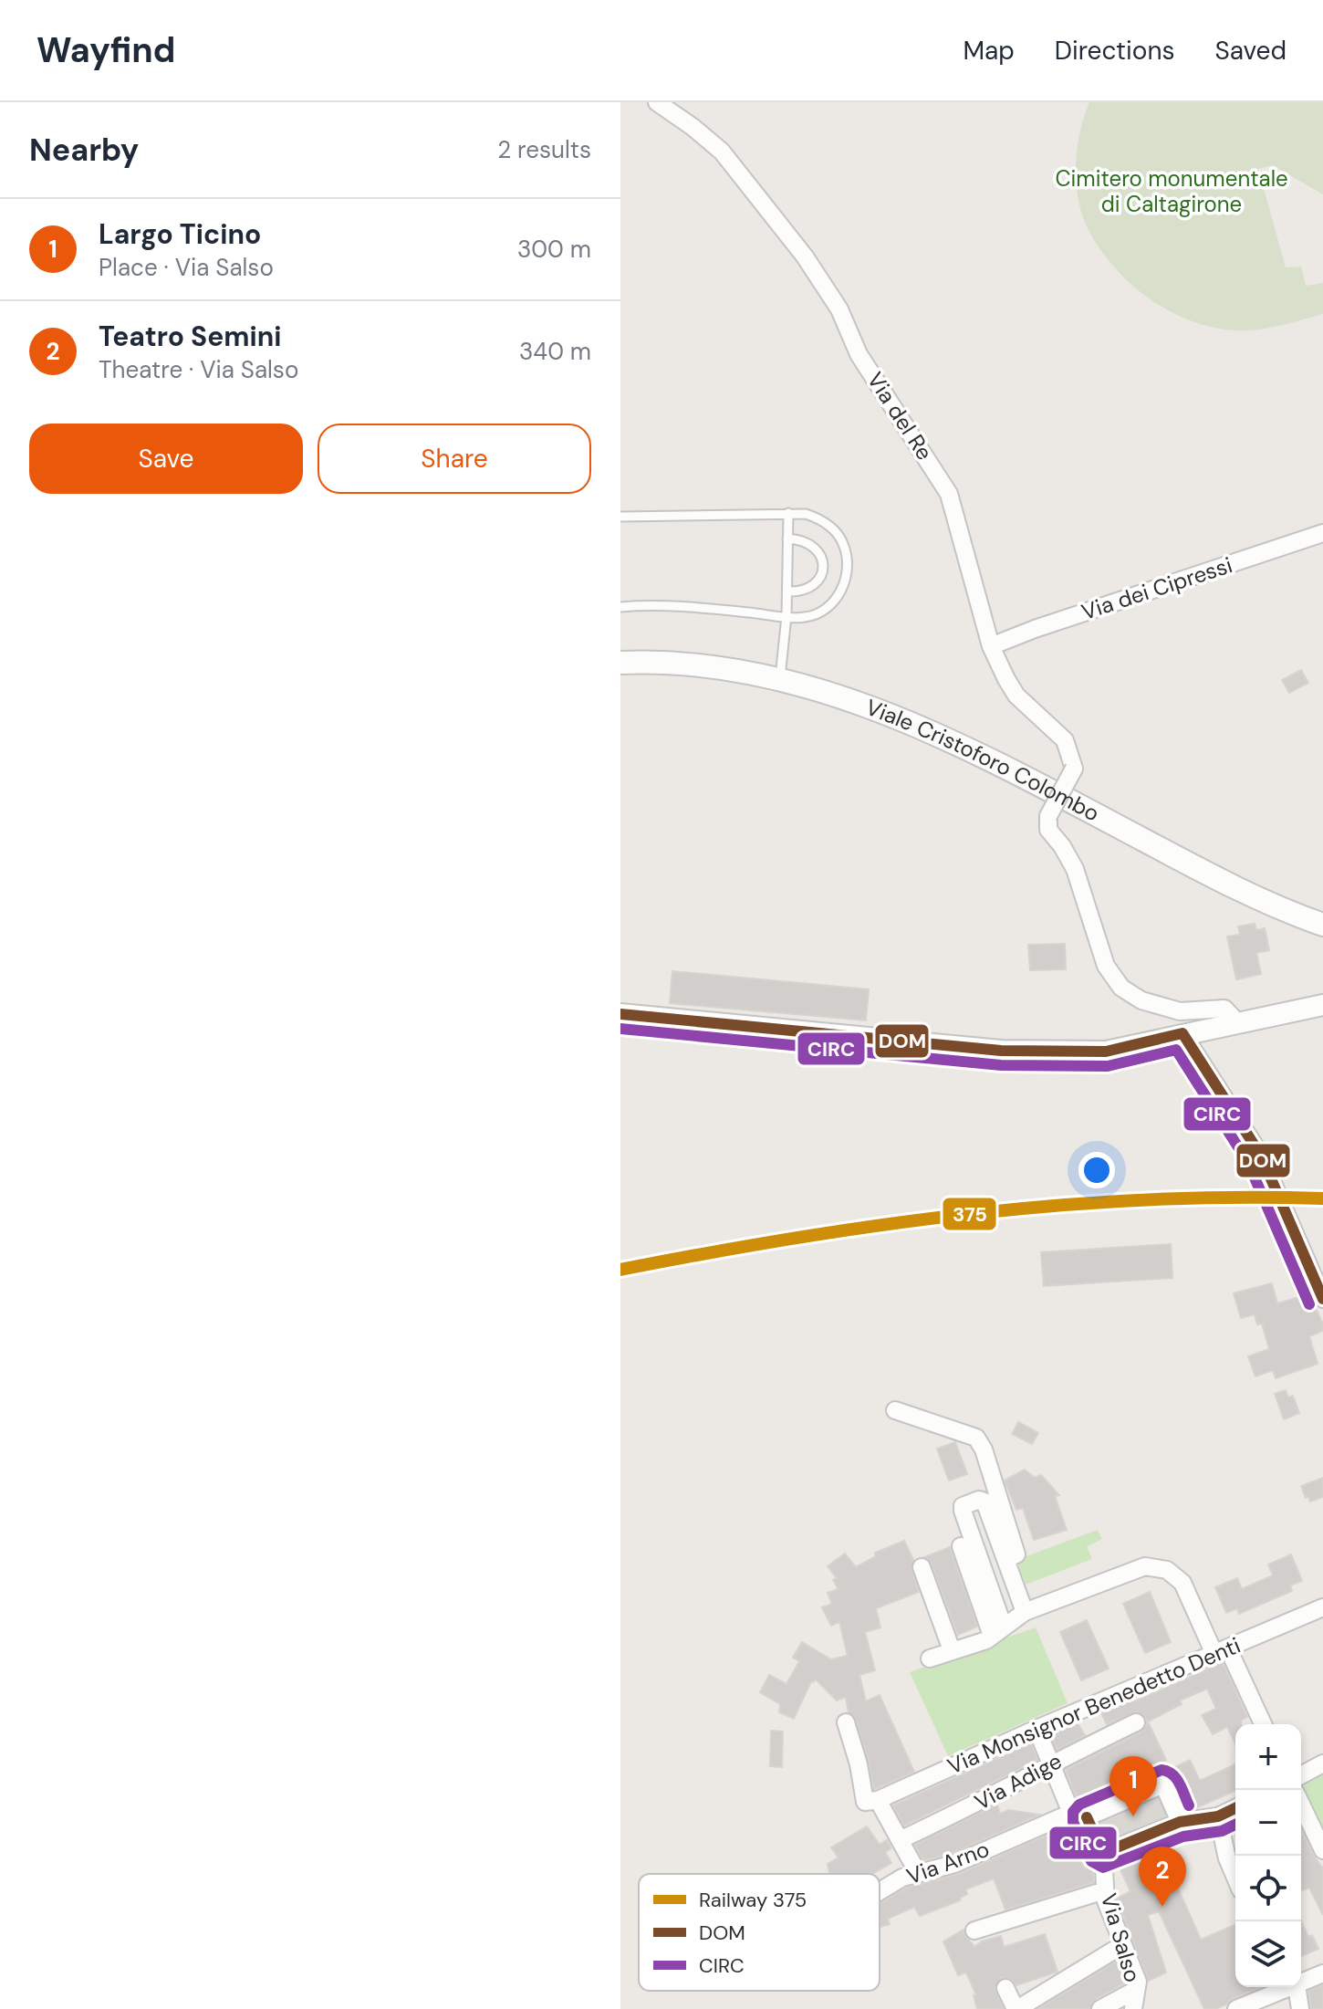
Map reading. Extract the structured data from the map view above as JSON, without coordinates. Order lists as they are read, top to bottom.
{
  "streets": {
    "main road": ["Viale Cristoforo Colombo"],
    "street": [
      "Via del Re",
      "Via dei Cipressi",
      "Via Monsignor Benedetto Denti",
      "Via Adige",
      "Via Arno",
      "Via Salso"
    ]
  },
  "crossings": [
    ["Via del Re", "Via dei Cipressi"]
  ],
  "parks": ["Cimitero monumentale di Caltagirone"],
  "lines": ["transit line DOM", "transit line CIRC", "rail line 375"],
  "legend": ["Railway 375", "DOM", "CIRC"],
  "page": {
    "header": "Wayfind",
    "nav": ["Map", "Directions", "Saved"],
    "heading": ["Nearby", "2 results"],
    "list": [
      {
        "mark": "1",
        "name": "Largo Ticino",
        "note": "Place · Via Salso",
        "value": "300 m"
      },
      {
        "mark": "2",
        "name": "Teatro Semini",
        "note": "Theatre · Via Salso",
        "value": "340 m"
      }
    ],
    "buttons": ["Save", "Share"],
    "map_buttons": ["+", "−"],
    "pins": ["1", "2"]
  }
}
